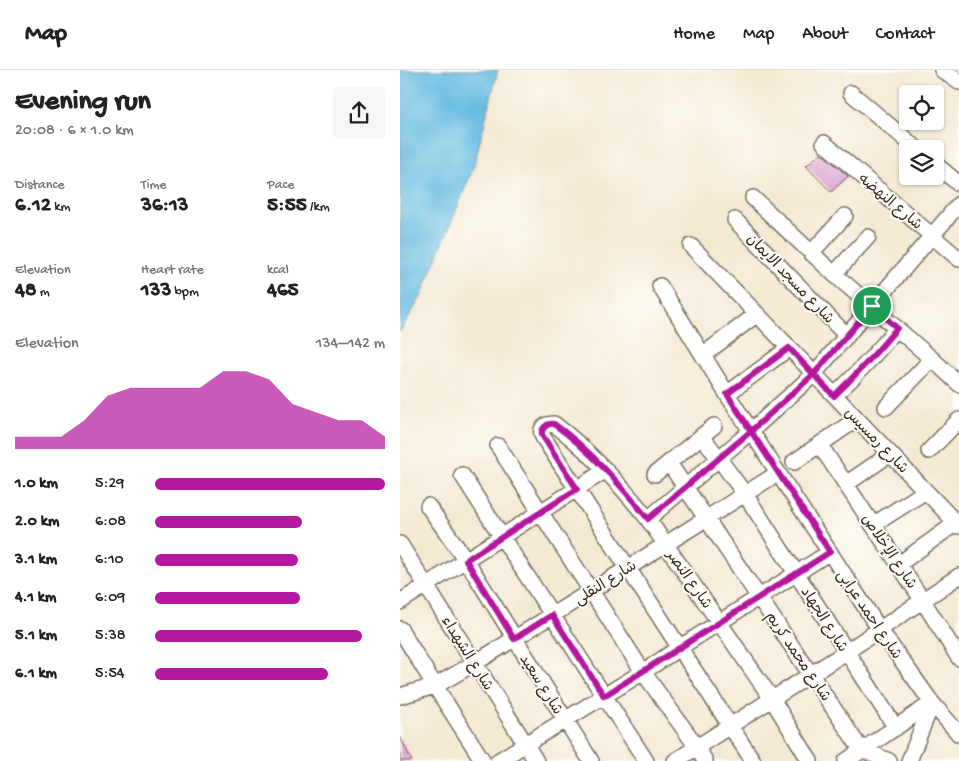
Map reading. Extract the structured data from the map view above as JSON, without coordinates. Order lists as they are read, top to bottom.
{
  "streets": {
    "street": [
      "شارع النهضه",
      "شارع مسجد الايمان",
      "شارع رمسيس",
      "شارع الإخلاص",
      "شارع النصر",
      "شارع النقلى",
      "شارع احمد عرابى",
      "شارع الجهاد",
      "شارع الشهداء",
      "شارع محمد كريم",
      "شارع سعيد"
    ]
  },
  "crossings": [
    ["شارع النصر", "شارع النقلى"],
    ["شارع النقلى", "شارع احمد عرابى"],
    ["شارع النقلى", "شارع الجهاد"],
    ["شارع النقلى", "شارع الشهداء"],
    ["شارع النقلى", "شارع محمد كريم"],
    ["شارع النقلى", "شارع سعيد"]
  ],
  "page": {
    "header": "Map",
    "nav": [
      "Home",
      "Map",
      "About",
      "Contact"
    ],
    "heading": ["Evening run", "20:08 · 6 × 1.0 km"],
    "stats": [
      ["Distance", "6.12 km"],
      ["Time", "36:13"],
      ["Pace", "5:55 /km"],
      ["Elevation", "48 m"],
      ["Heart rate", "133 bpm"],
      ["kcal", "465"]
    ],
    "chart": ["Elevation", "134–142 m"],
    "list": [
      {
        "name": "1.0 km",
        "note": "5:29"
      },
      {
        "name": "2.0 km",
        "note": "6:08"
      },
      {
        "name": "3.1 km",
        "note": "6:10"
      },
      {
        "name": "4.1 km",
        "note": "6:09"
      },
      {
        "name": "5.1 km",
        "note": "5:38"
      },
      {
        "name": "6.1 km",
        "note": "5:54"
      }
    ]
  }
}
